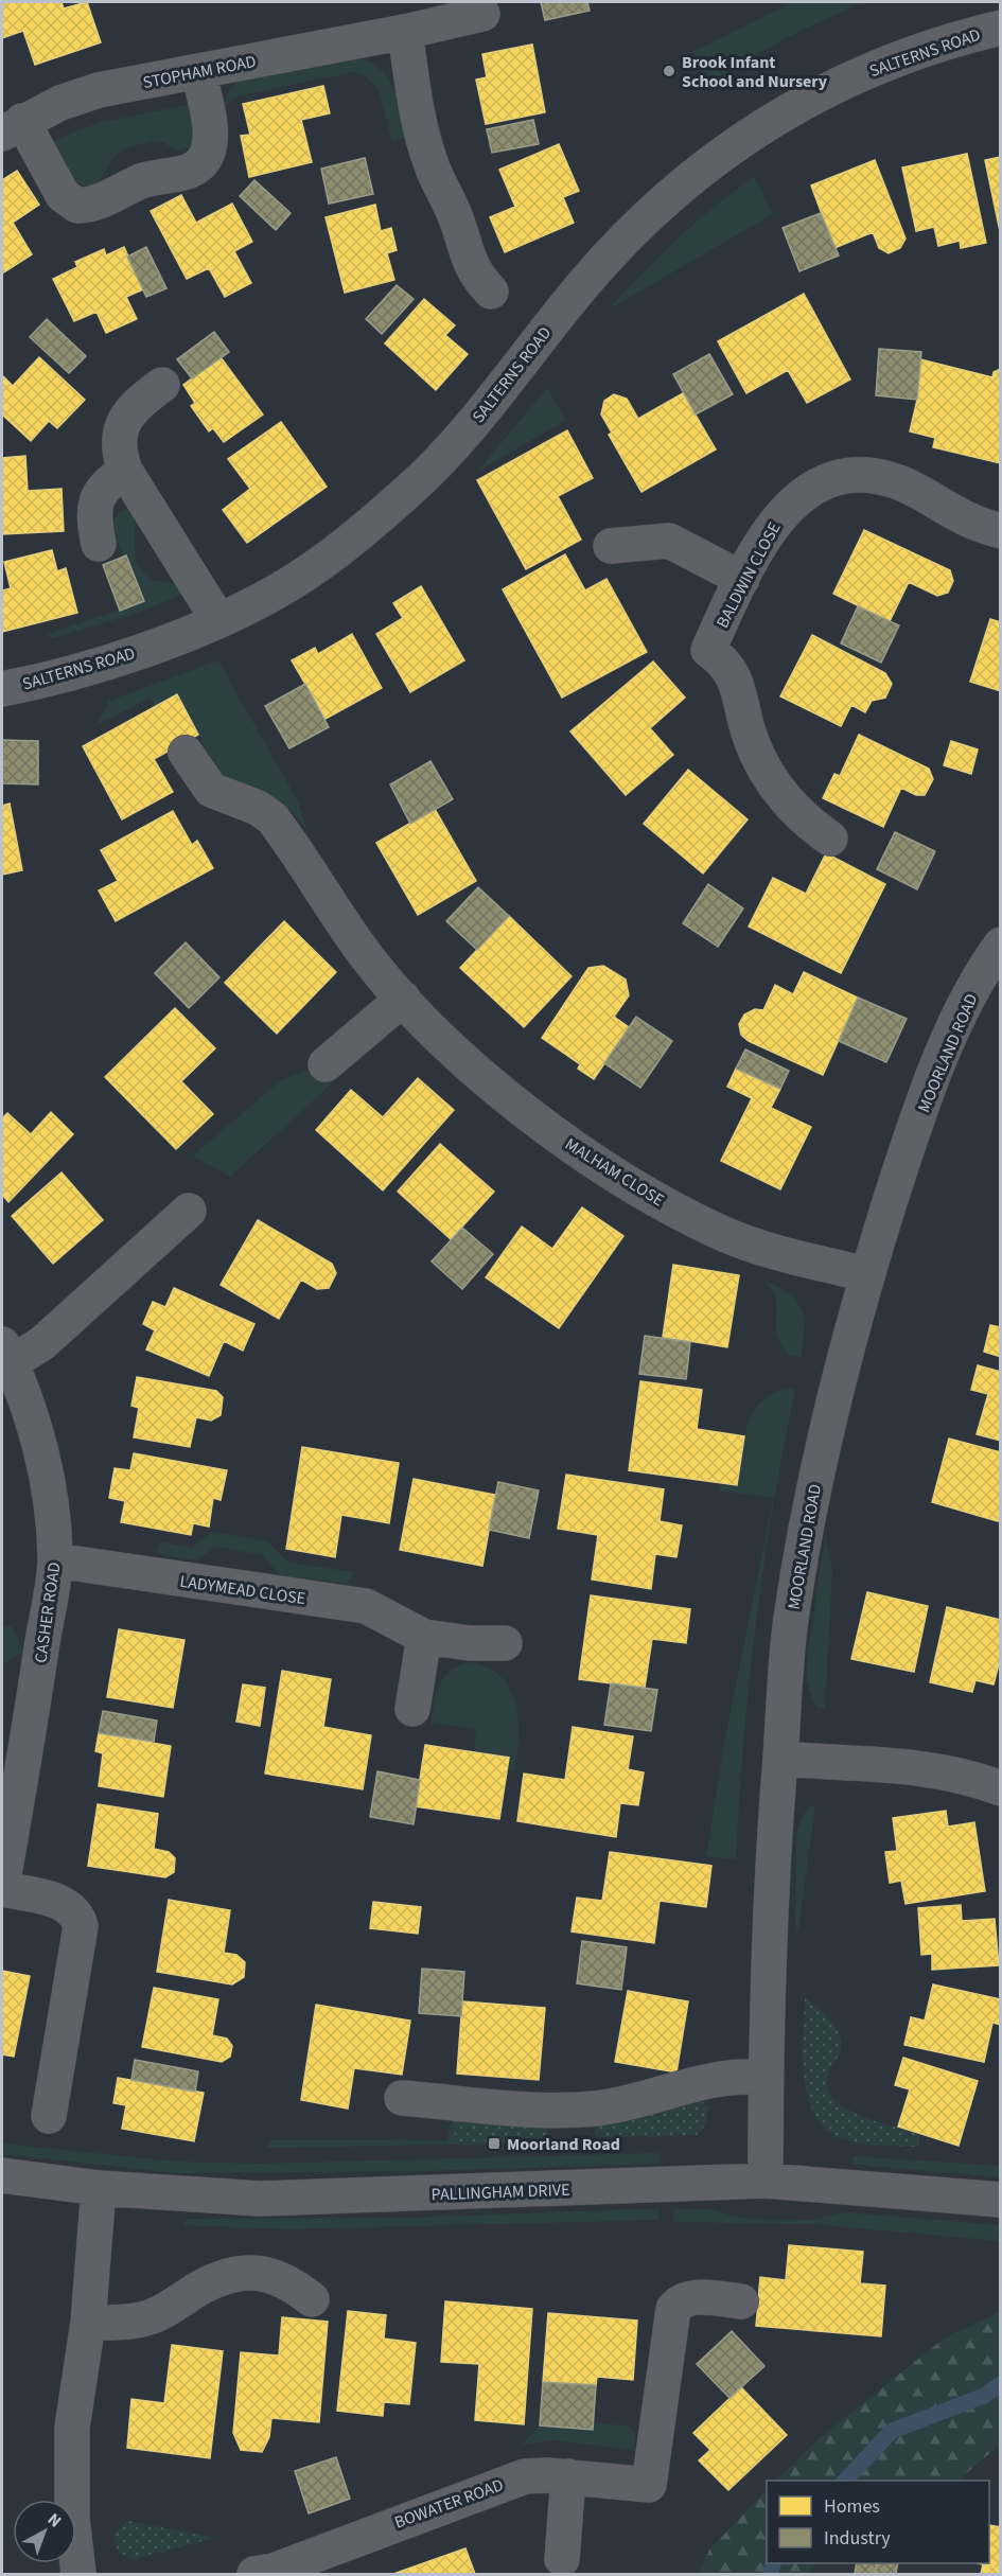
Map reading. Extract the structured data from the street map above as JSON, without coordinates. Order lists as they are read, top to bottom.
{
  "streets": {
    "street": [
      "SALTERNS ROAD",
      "STOPHAM ROAD",
      "BALDWIN CLOSE",
      "MOORLAND ROAD",
      "MALHAM CLOSE",
      "LADYMEAD CLOSE",
      "CASHER ROAD",
      "PALLINGHAM DRIVE",
      "BOWATER ROAD"
    ]
  },
  "crossings": [
    ["MOORLAND ROAD", "MALHAM CLOSE"],
    ["MOORLAND ROAD", "PALLINGHAM DRIVE"],
    ["LADYMEAD CLOSE", "CASHER ROAD"]
  ],
  "places": {
    "other": ["Brook Infant School and Nursery"],
    "transit": ["Moorland Road"]
  },
  "legend": ["Homes", "Industry"],
  "north": "top right"
}
